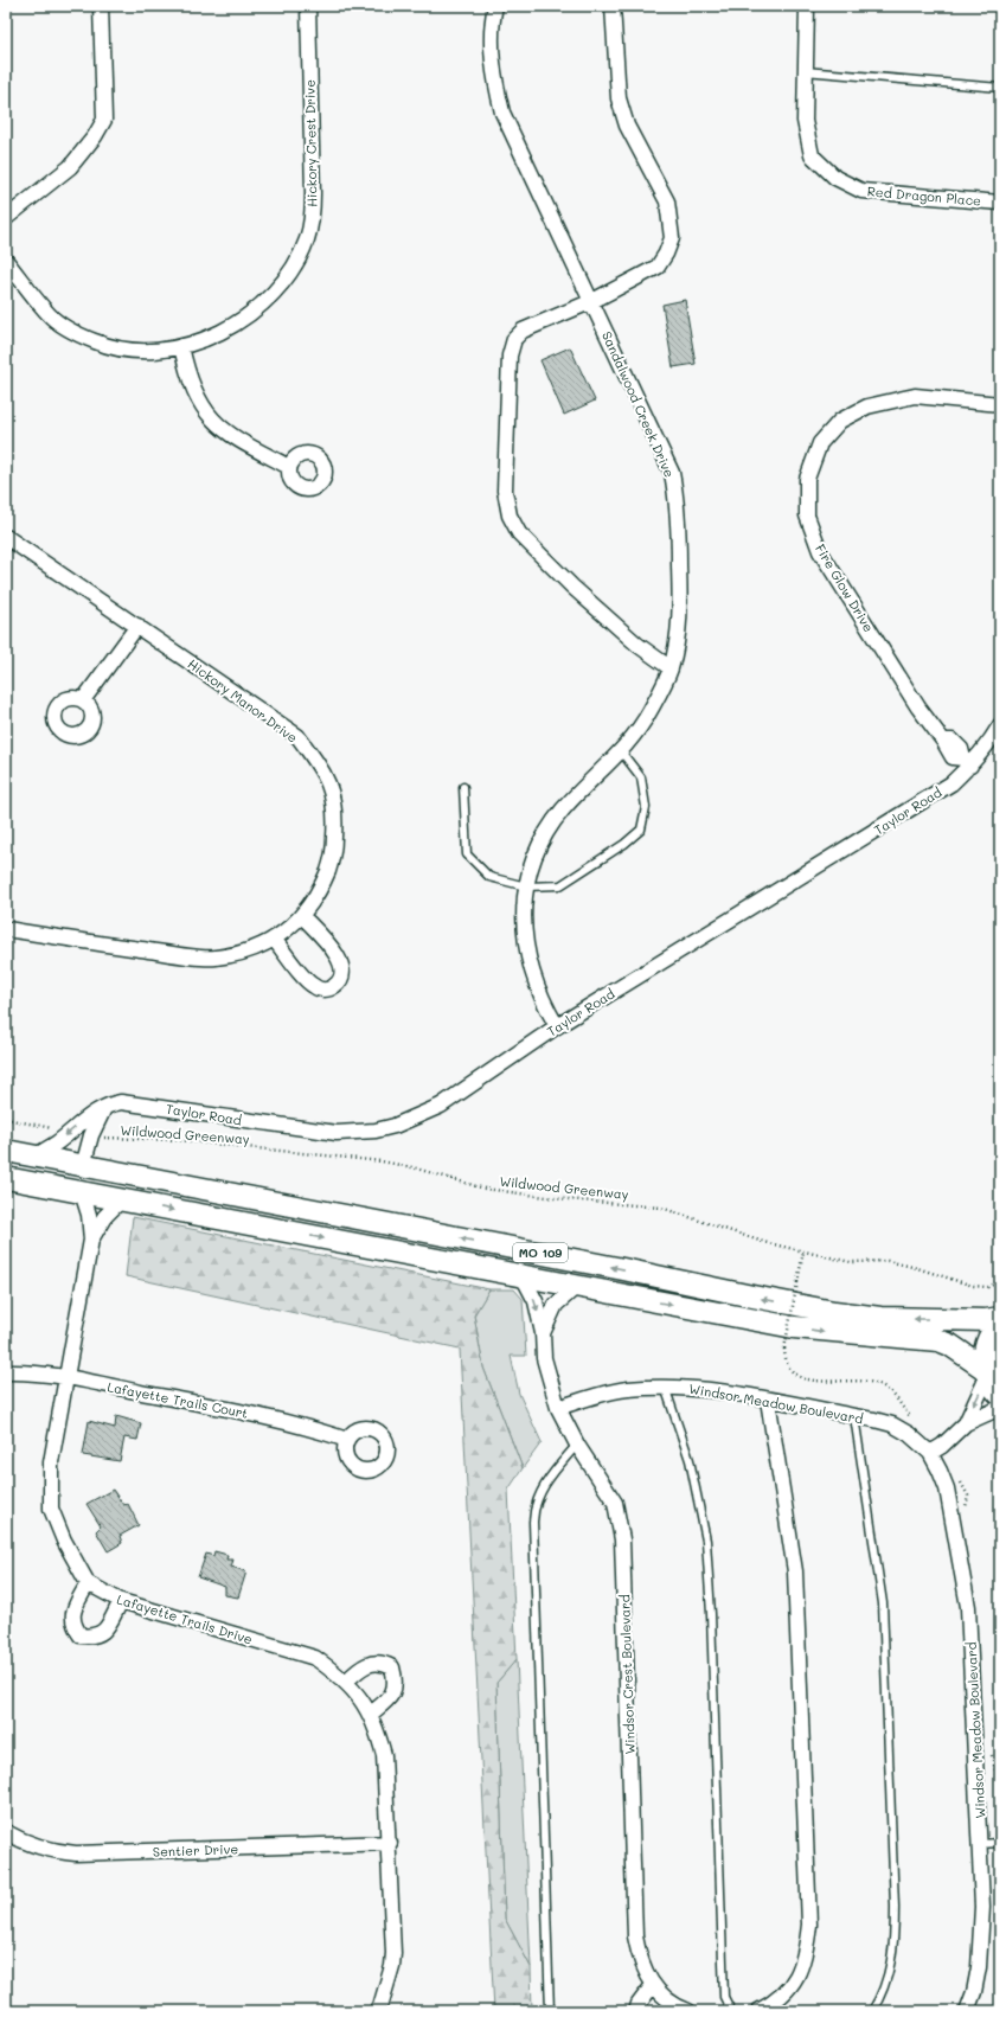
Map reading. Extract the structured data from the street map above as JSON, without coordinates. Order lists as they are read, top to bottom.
{
  "streets": {
    "main road": ["MO 109"],
    "street": [
      "Hickory Crest Drive",
      "Red Dragon Place",
      "Sandalwood Creek Drive",
      "Fire Glow Drive",
      "Hickory Manor Drive",
      "Taylor Road",
      "Lafayette Trails Court",
      "Windsor Meadow Boulevard",
      "Lafayette Trails Drive",
      "Windsor Crest Boulevard",
      "Sentier Drive"
    ],
    "path": ["Wildwood Greenway"]
  },
  "crossings": [
    ["Sandalwood Creek Drive", "Taylor Road"],
    ["Fire Glow Drive", "Taylor Road"],
    ["Taylor Road", "MO 109"],
    ["MO 109", "Windsor Crest Boulevard"],
    ["Windsor Meadow Boulevard", "Windsor Crest Boulevard"],
    ["Lafayette Trails Drive", "Sentier Drive"]
  ]
}
